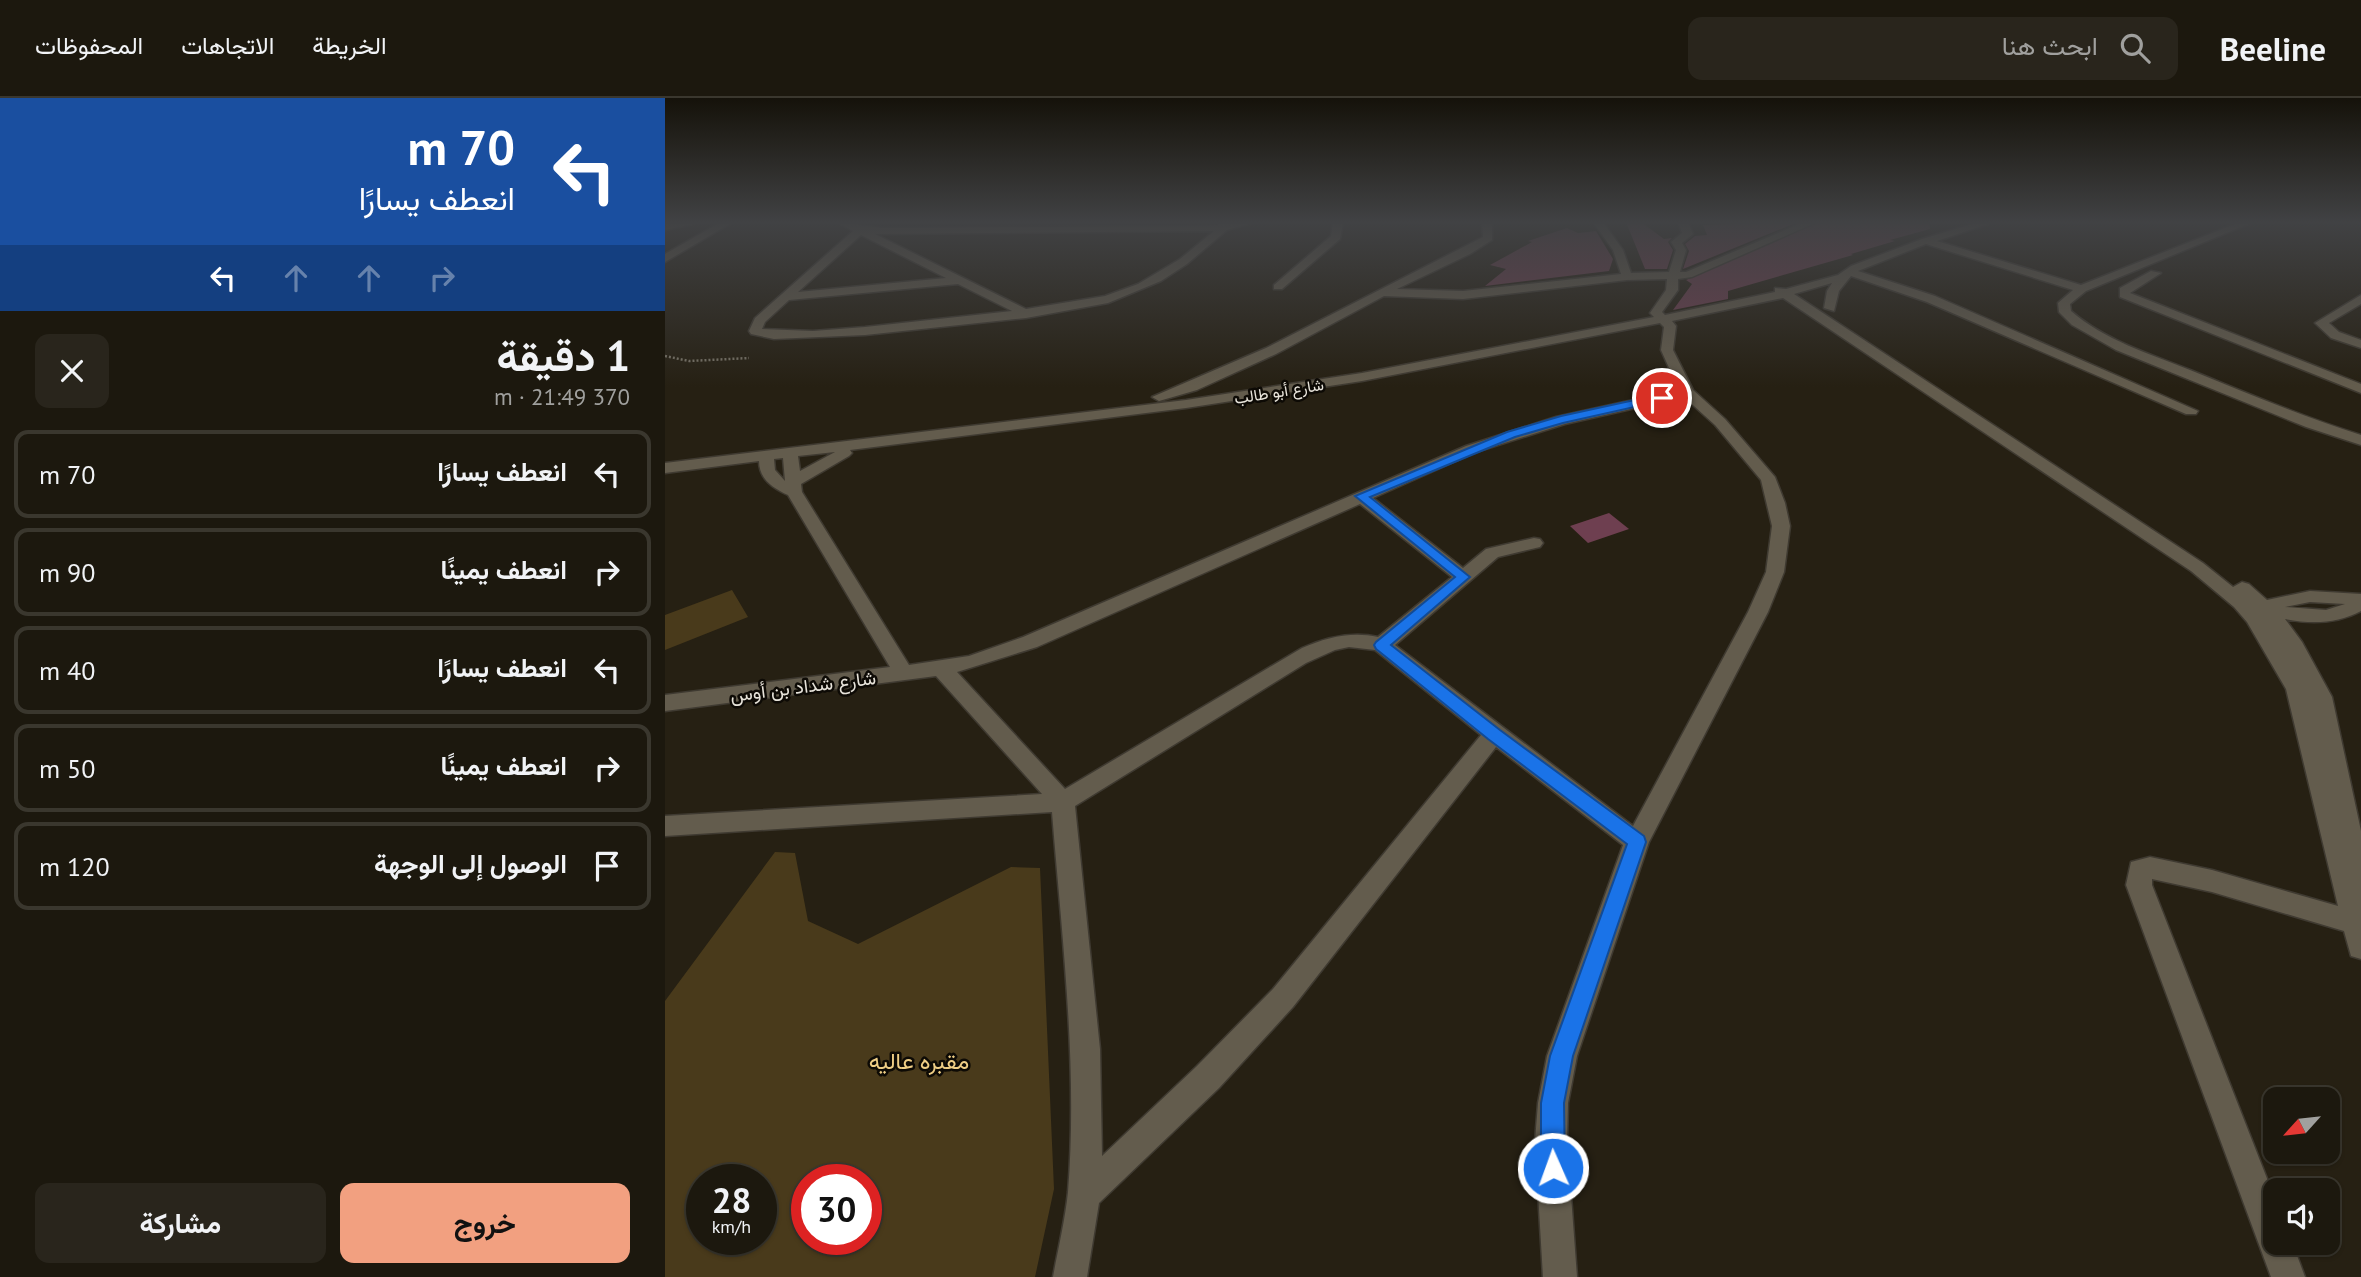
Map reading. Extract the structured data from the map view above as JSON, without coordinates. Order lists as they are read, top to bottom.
{
  "streets": {
    "street": ["شارع أبو طالب", "شارع شداد بن أوس"]
  },
  "parks": ["مقبره عاليه"],
  "north": "bottom left",
  "page": {
    "header": "Beeline",
    "search": "ابحث هنا",
    "nav": ["الخريطة", "الاتجاهات", "المحفوظات"],
    "turn": ["70 m", "انعطف يسارًا"],
    "heading": ["1 دقيقة", "370 m · 21:49"],
    "list": [
      {
        "name": "انعطف يسارًا",
        "value": "70 m"
      },
      {
        "name": "انعطف يمينًا",
        "value": "90 m"
      },
      {
        "name": "انعطف يسارًا",
        "value": "40 m"
      },
      {
        "name": "انعطف يمينًا",
        "value": "50 m"
      },
      {
        "name": "الوصول إلى الوجهة",
        "value": "120 m"
      }
    ],
    "speed": "28 km/h",
    "limit": "30",
    "buttons": ["خروج", "مشاركة"]
  }
}
